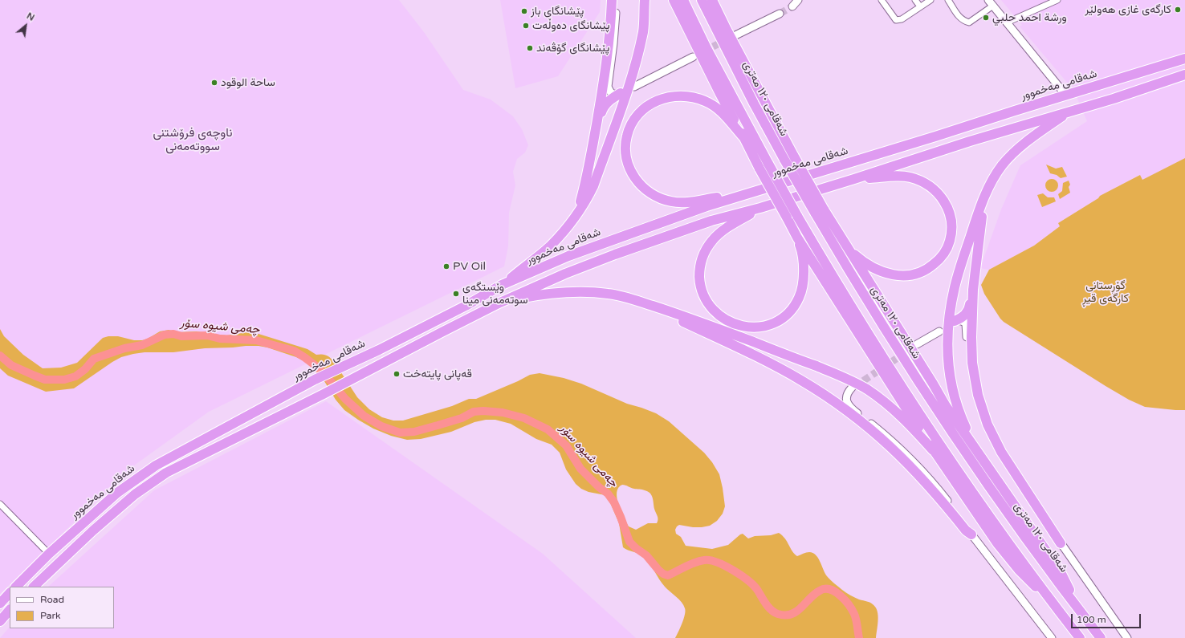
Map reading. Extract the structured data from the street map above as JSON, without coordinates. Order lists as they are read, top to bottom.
{
  "streets": {
    "highway": ["شەقامی مەخموور", "شەقامی ١٢٠ مەتری"]
  },
  "districts": ["ناوچەی فرۆشتنی سووتەمەنی"],
  "water": ["چەمی شیوە سۆر"],
  "parks": ["گۆڕستانی کارگەی قیڕ"],
  "places": [
    "کارگەی غازی هەولێر",
    "پێشانگای باز",
    "ورشة احمد حلبي",
    "پێشانگای دەوڵەت",
    "پێشانگای گۆڤەند",
    "ساحة الوقود",
    "PV Oil",
    "وێستگەی سوتەمەنی مینا",
    "قەپانی پایتەخت"
  ],
  "legend": ["Road", "Park"],
  "scale_bar": "100 m",
  "north": "top right"
}
